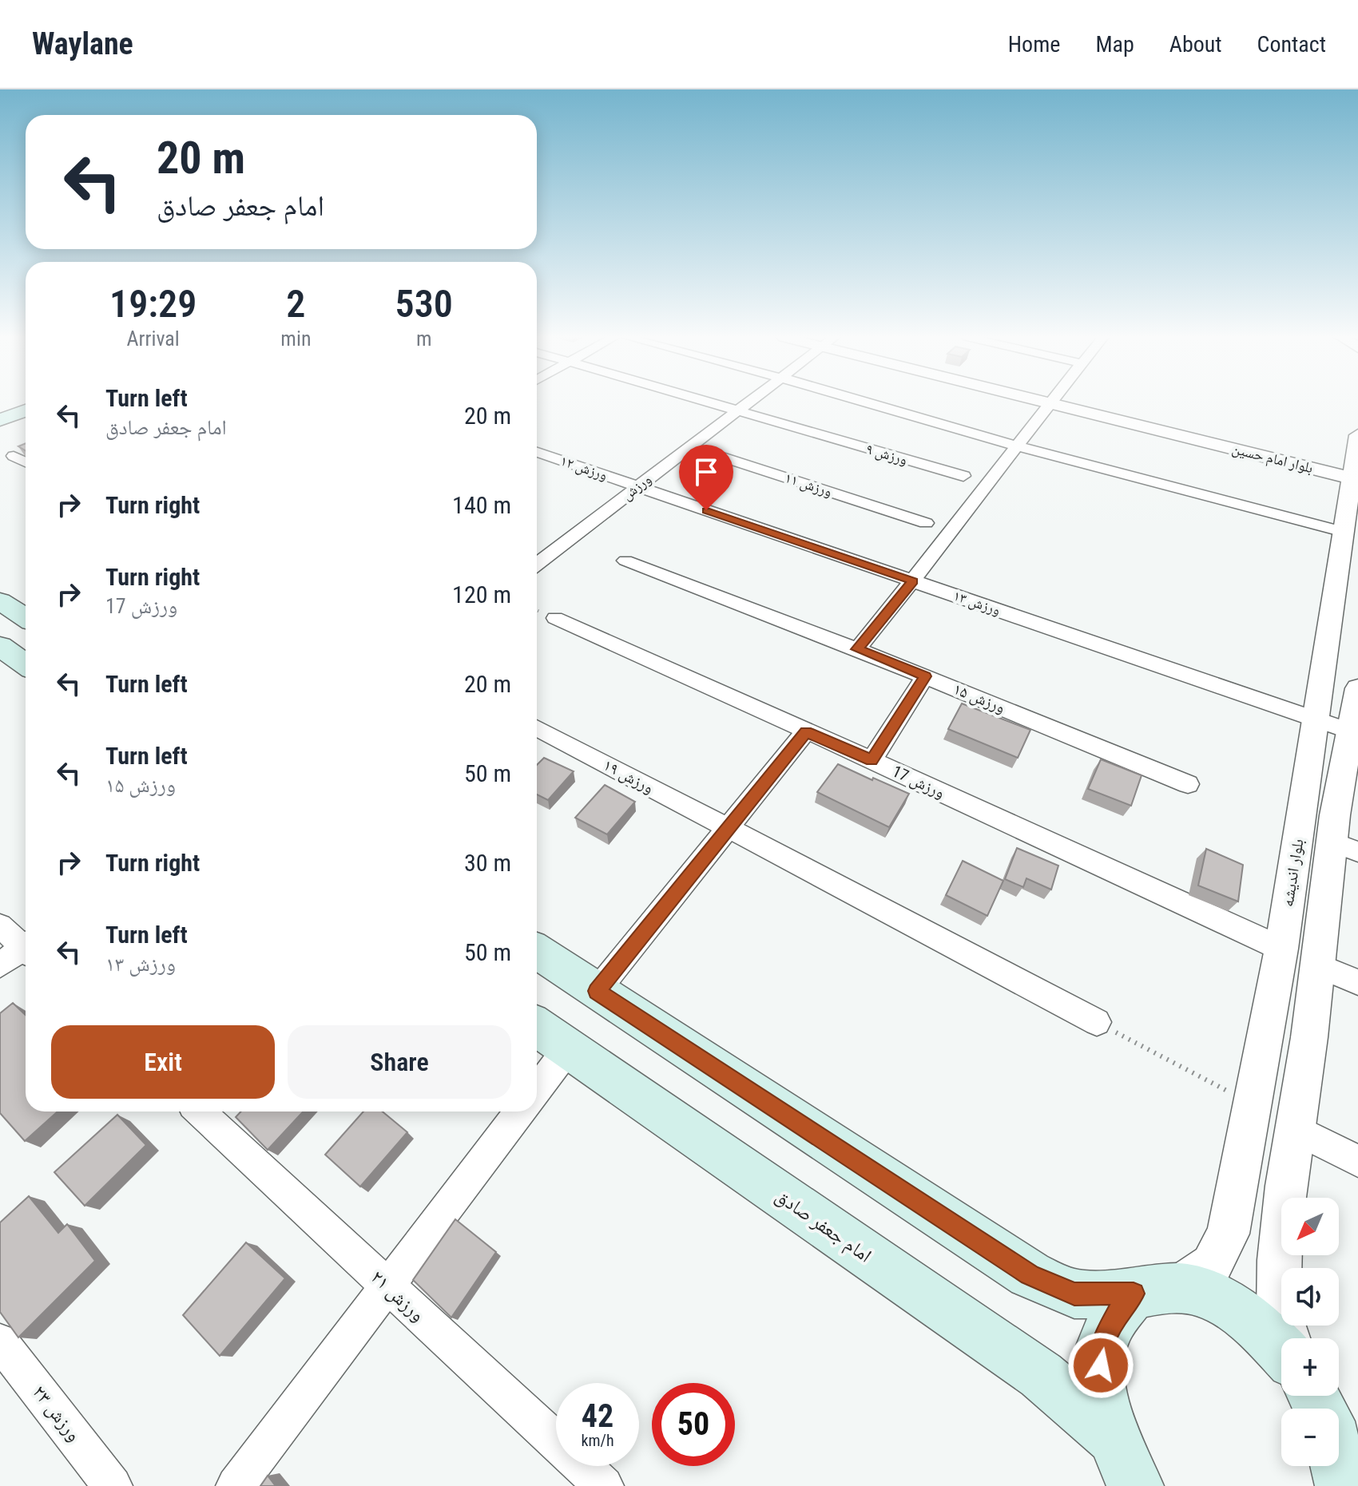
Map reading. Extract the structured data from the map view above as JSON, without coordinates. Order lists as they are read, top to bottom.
{
  "streets": {
    "main road": ["امام جعفر صادق"],
    "street": [
      "ورزش ۹",
      "بلوار امام حسین",
      "ورزش ۱۲",
      "ورزش ۱۱",
      "ورزش",
      "ورزش ۱۳",
      "ورزش ۱۵",
      "ورزش ۱۹",
      "ورزش 17",
      "بلوار اندیشه",
      "ورزش ۲۱",
      "ورزش ۲۳"
    ]
  },
  "crossings": [
    ["ورزش ۹", "ورزش"],
    ["بلوار امام حسین", "بلوار اندیشه"],
    ["ورزش ۱۲", "ورزش"],
    ["ورزش ۱۲", "ورزش ۱۳"],
    ["ورزش ۱۱", "ورزش"],
    ["ورزش", "ورزش ۱۳"],
    ["ورزش ۱۳", "بلوار اندیشه"],
    ["ورزش 17", "بلوار اندیشه"]
  ],
  "north": "bottom left",
  "page": {
    "header": "Waylane",
    "nav": [
      "Home",
      "Map",
      "About",
      "Contact"
    ],
    "turn": ["20 m", "امام جعفر صادق"],
    "eta": [
      "19:29",
      "Arrival",
      "2",
      "min",
      "530",
      "m"
    ],
    "list": [
      {
        "name": "Turn left",
        "note": "امام جعفر صادق",
        "value": "20 m"
      },
      {
        "name": "Turn right",
        "value": "140 m"
      },
      {
        "name": "Turn right",
        "note": "ورزش 17",
        "value": "120 m"
      },
      {
        "name": "Turn left",
        "value": "20 m"
      },
      {
        "name": "Turn left",
        "note": "ورزش ۱۵",
        "value": "50 m"
      },
      {
        "name": "Turn right",
        "value": "30 m"
      },
      {
        "name": "Turn left",
        "note": "ورزش ۱۳",
        "value": "50 m"
      }
    ],
    "buttons": ["Exit", "Share"],
    "map_buttons": ["+", "−"],
    "speed": "42 km/h",
    "limit": "50"
  }
}
